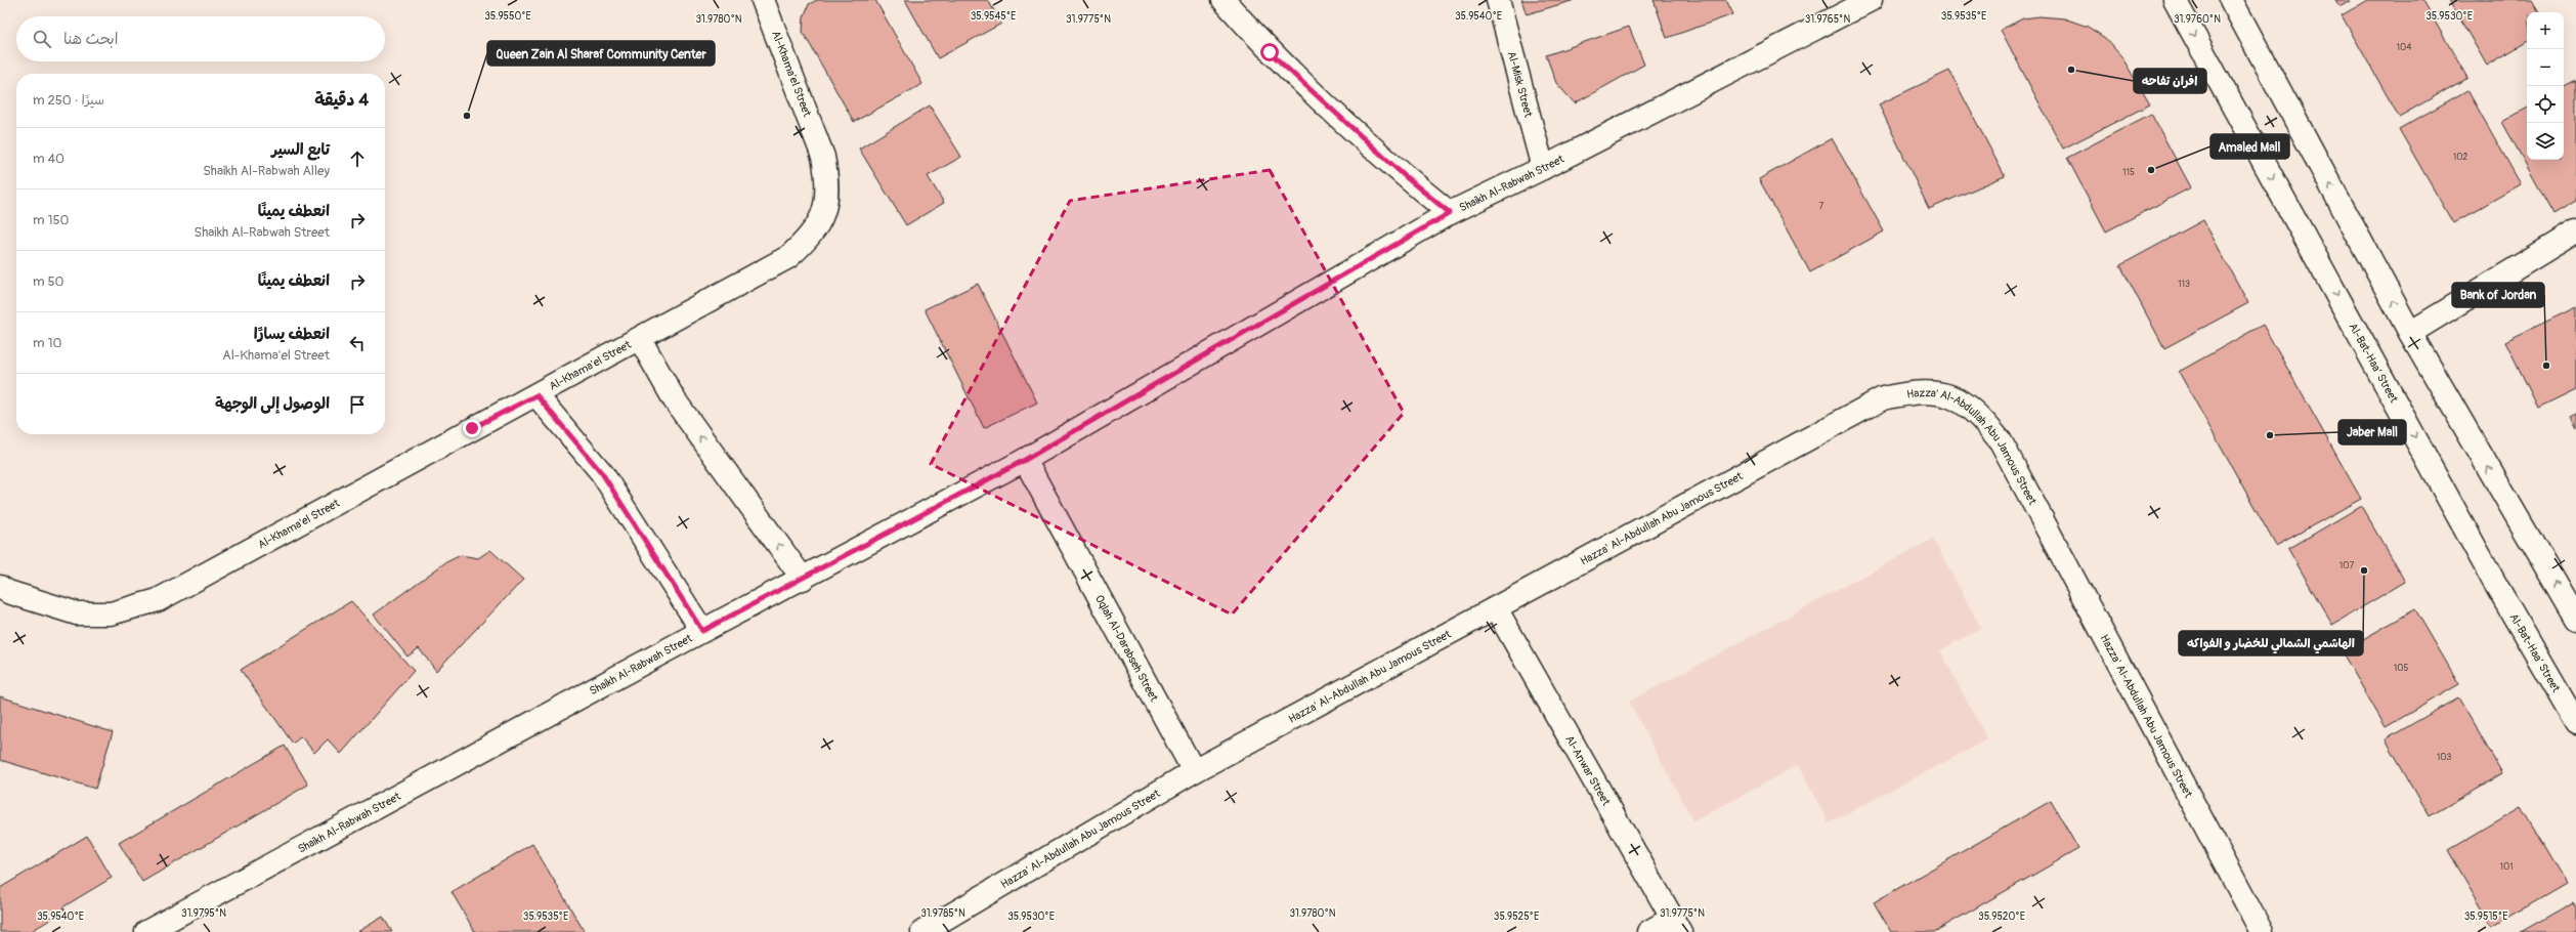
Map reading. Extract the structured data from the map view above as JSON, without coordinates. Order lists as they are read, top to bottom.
{
  "streets": {
    "street": [
      "Al-Khama'el Street",
      "Al-Misk Street",
      "Shaikh Al-Rabwah Street",
      "Al-Bat-Haa’ Street",
      "Hazza' Al-Abdullah Abu Jamous Street",
      "Oqlah Al-Darabseh Street",
      "Al-Anwar Street"
    ]
  },
  "crossings": [
    ["Al-Misk Street", "Shaikh Al-Rabwah Street"],
    ["Shaikh Al-Rabwah Street", "Oqlah Al-Darabseh Street"],
    ["Hazza' Al-Abdullah Abu Jamous Street", "Oqlah Al-Darabseh Street"],
    ["Hazza' Al-Abdullah Abu Jamous Street", "Al-Anwar Street"]
  ],
  "places": [
    "افران تفاحه",
    "Queen Zain Al Sharaf Community Center",
    "Amaled Mall",
    "Bank of Jordan",
    "Jaber Mall",
    "الهاشمي الشمالي للخضار و الفواكه"
  ],
  "house_numbers": [
    "104",
    "102",
    "115",
    "7",
    "113",
    "107",
    "105",
    "103",
    "101"
  ],
  "page": {
    "map_buttons": ["+", "−"],
    "search": "ابحث هنا",
    "heading": ["4 دقيقة", "سيرًا · 250 m"],
    "list": [
      ["تابع السير", "Shaikh Al-Rabwah Alley", "40 m"],
      ["انعطف يمينًا", "Shaikh Al-Rabwah Street", "150 m"],
      ["انعطف يمينًا", "50 m"],
      ["انعطف يسارًا", "Al-Khama'el Street", "10 m"],
      "الوصول إلى الوجهة"
    ]
  },
  "coordinates": [
    "35.9550°E",
    "35.9545°E",
    "35.9540°E",
    "35.9535°E",
    "35.9530°E",
    "31.9765°N",
    "31.9780°N",
    "31.9775°N",
    "31.9760°N",
    "31.9795°N",
    "31.9785°N",
    "35.9525°E",
    "35.9520°E",
    "35.9515°E"
  ]
}
